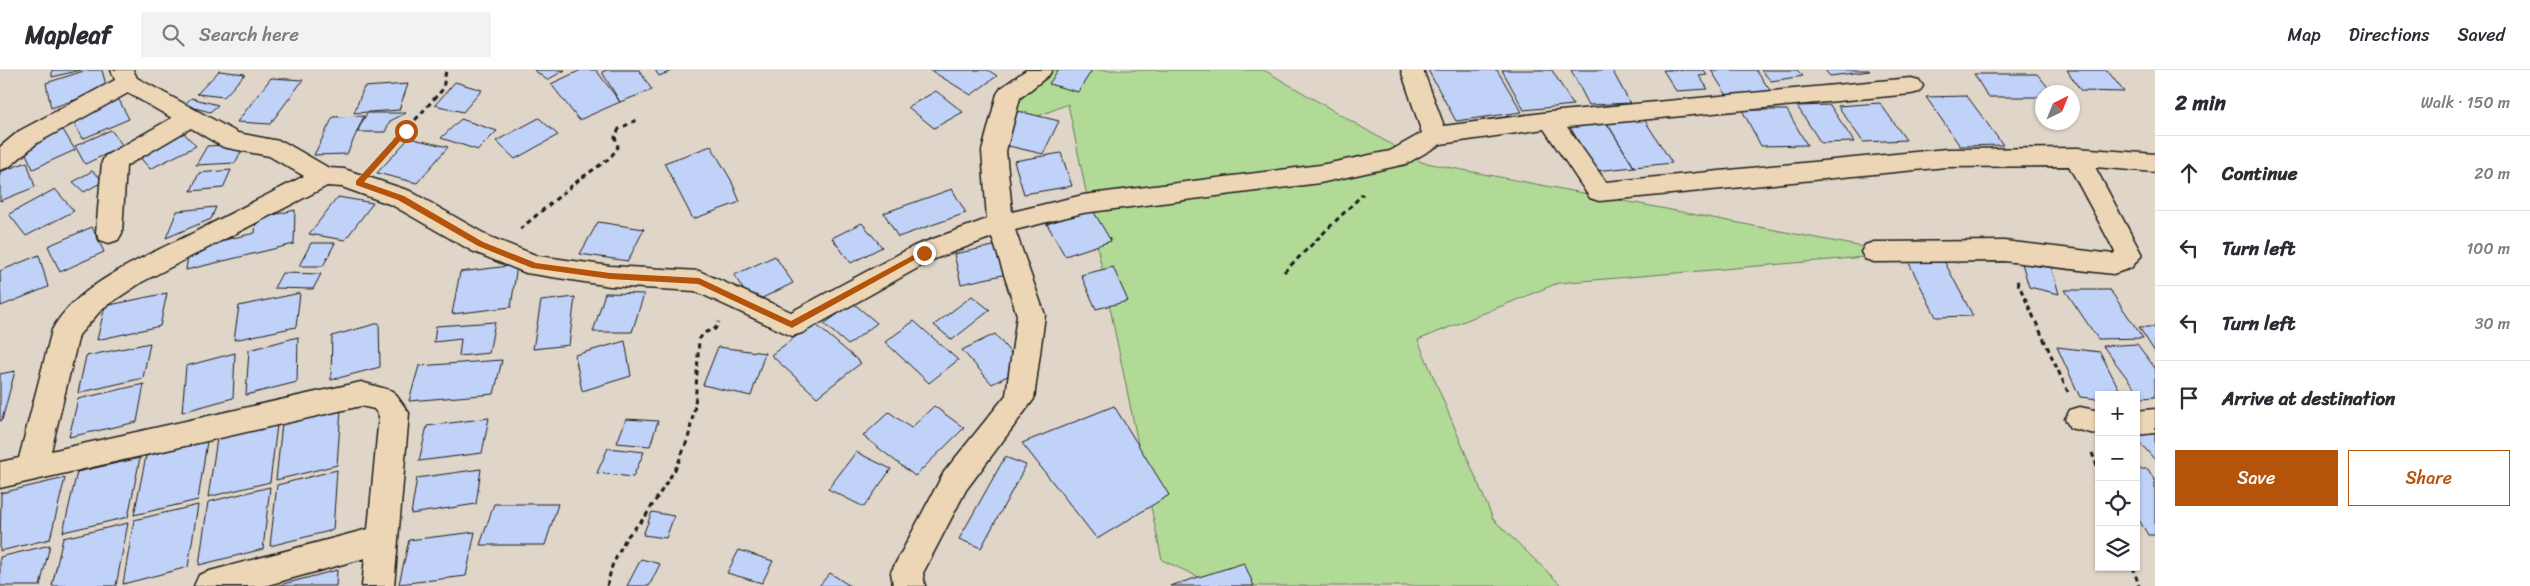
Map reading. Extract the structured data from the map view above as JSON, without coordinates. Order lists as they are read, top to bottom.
{
  "north": "top right",
  "page": {
    "header": "Mapleaf",
    "search": "Search here",
    "nav": ["Map", "Directions", "Saved"],
    "heading": ["2 min", "Walk · 150 m"],
    "list": [
      ["Continue", "20 m"],
      ["Turn left", "100 m"],
      ["Turn left", "30 m"],
      "Arrive at destination"
    ],
    "map_buttons": ["+", "−"],
    "buttons": ["Save", "Share"]
  }
}
